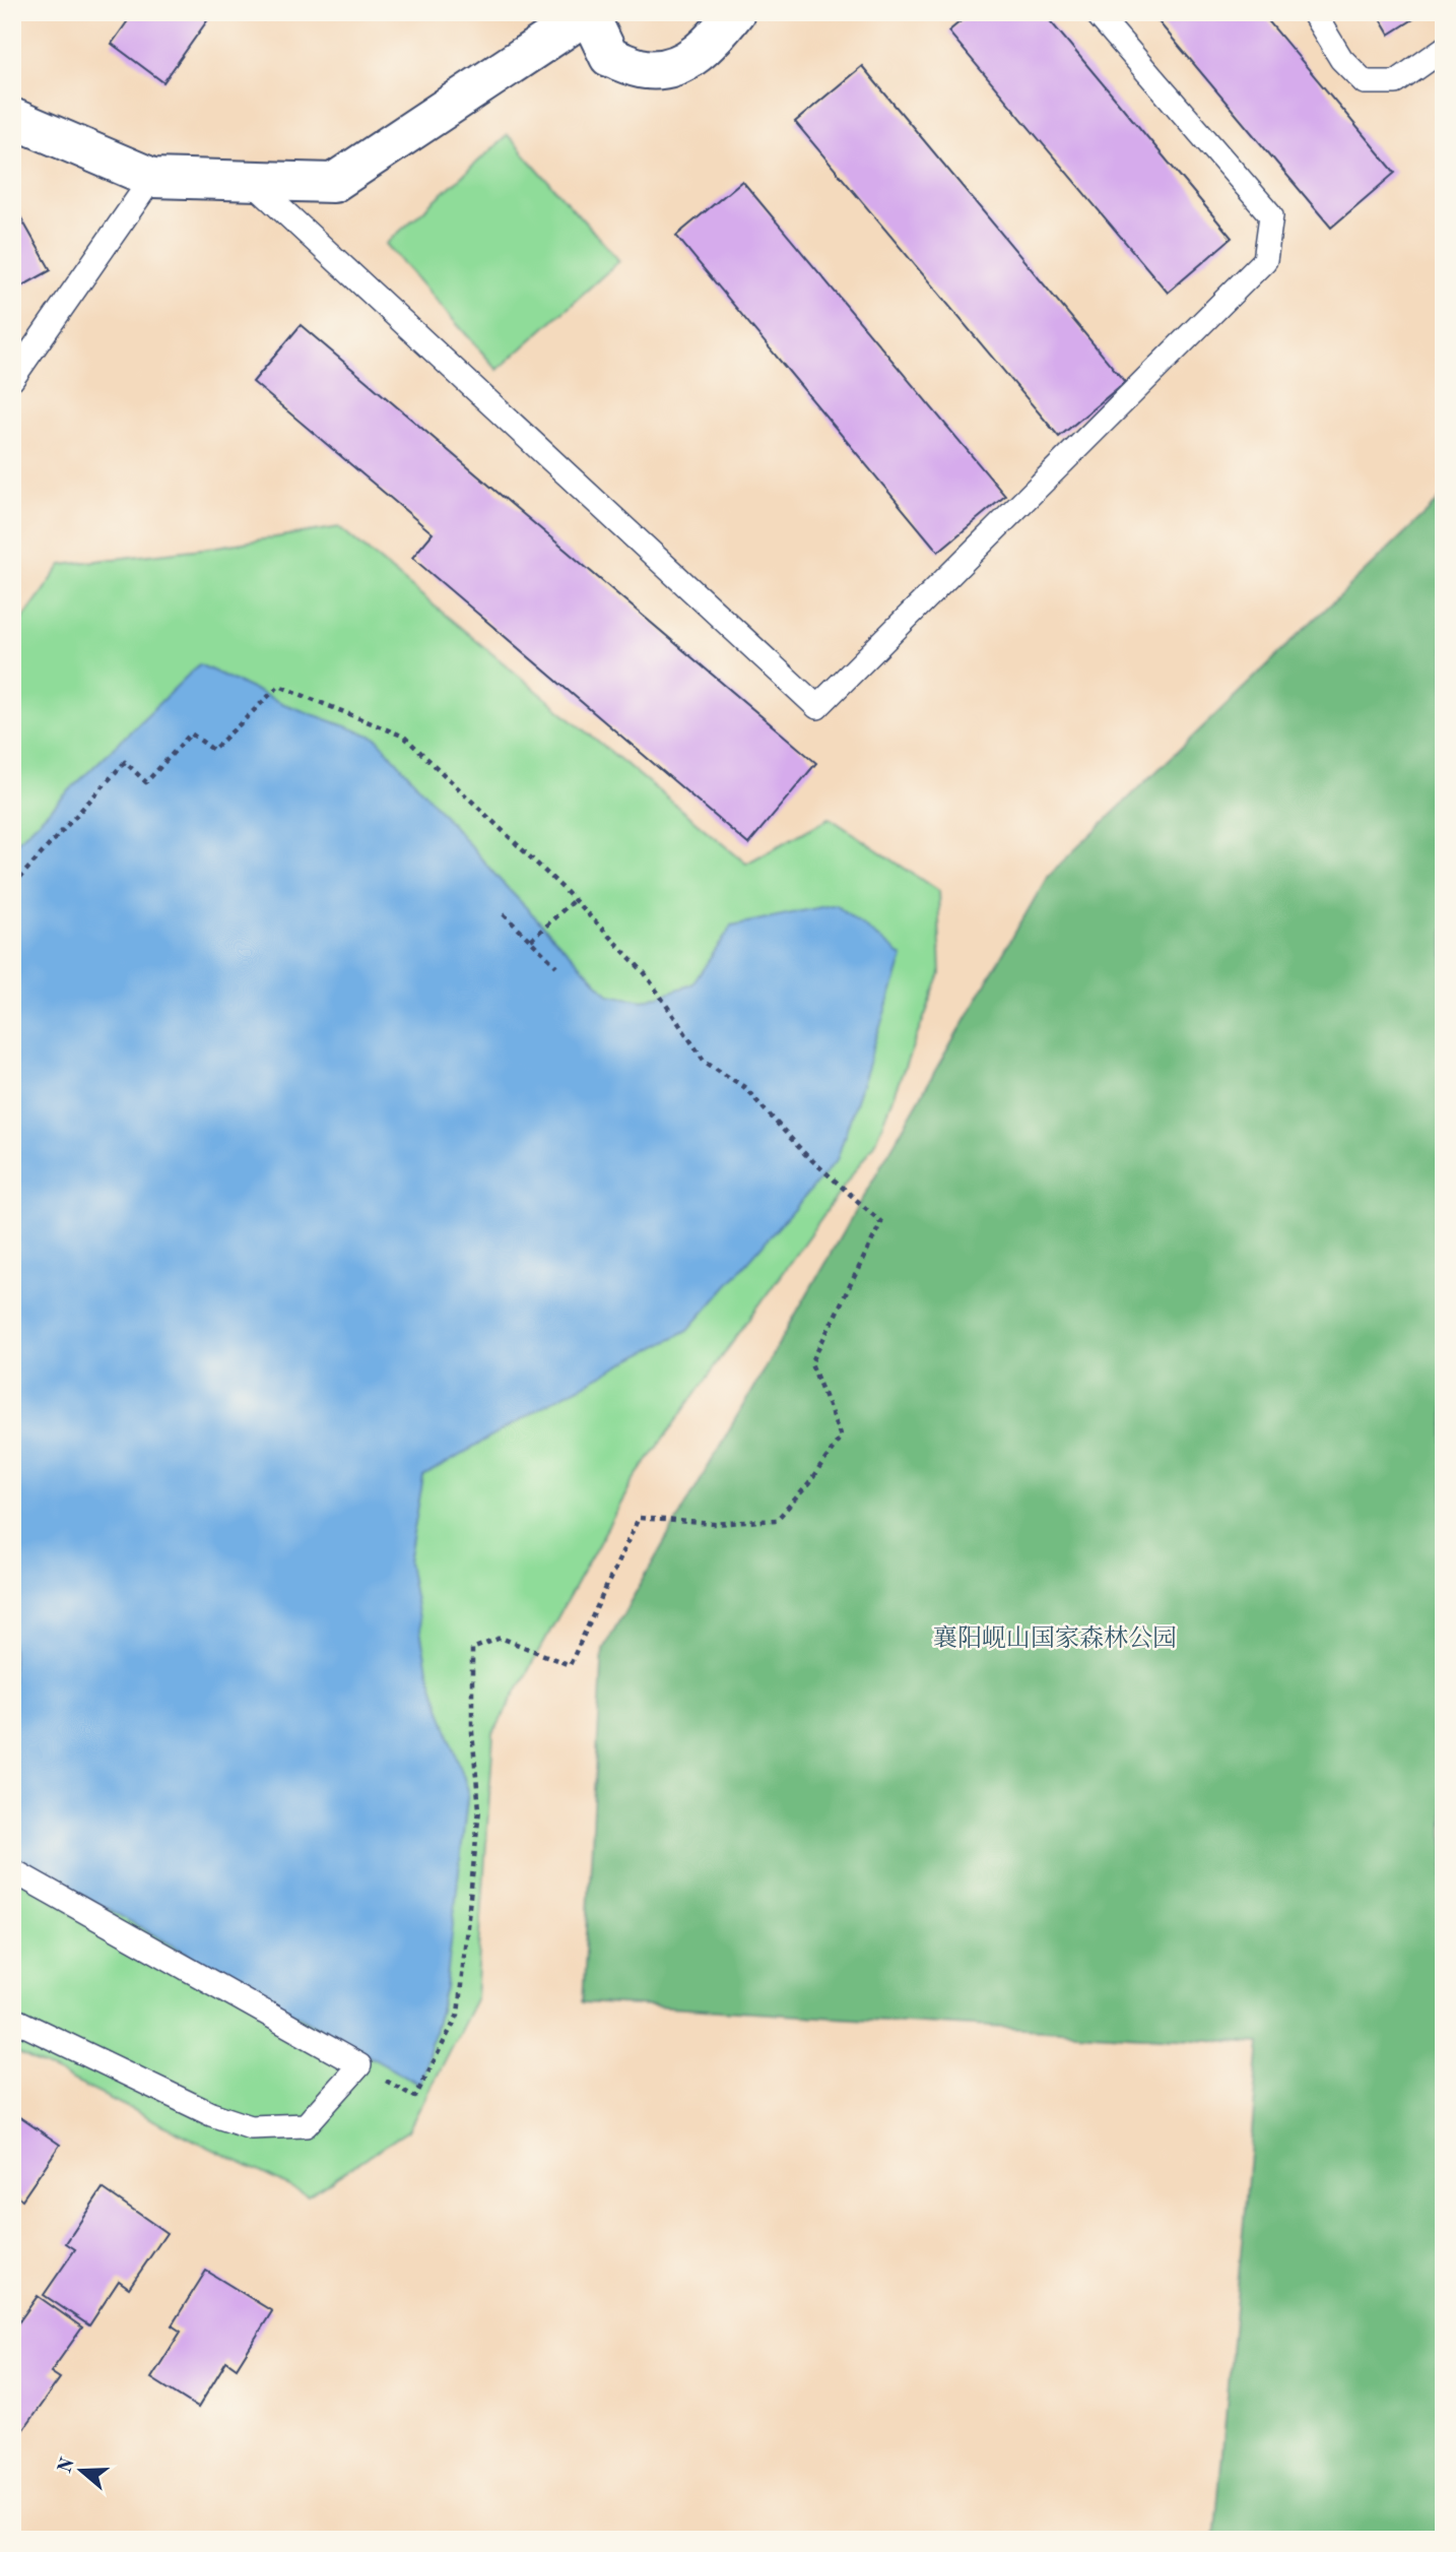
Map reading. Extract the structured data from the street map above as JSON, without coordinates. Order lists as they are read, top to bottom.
{
  "parks": ["襄阳岘山国家森林公园"],
  "north": "left"
}
